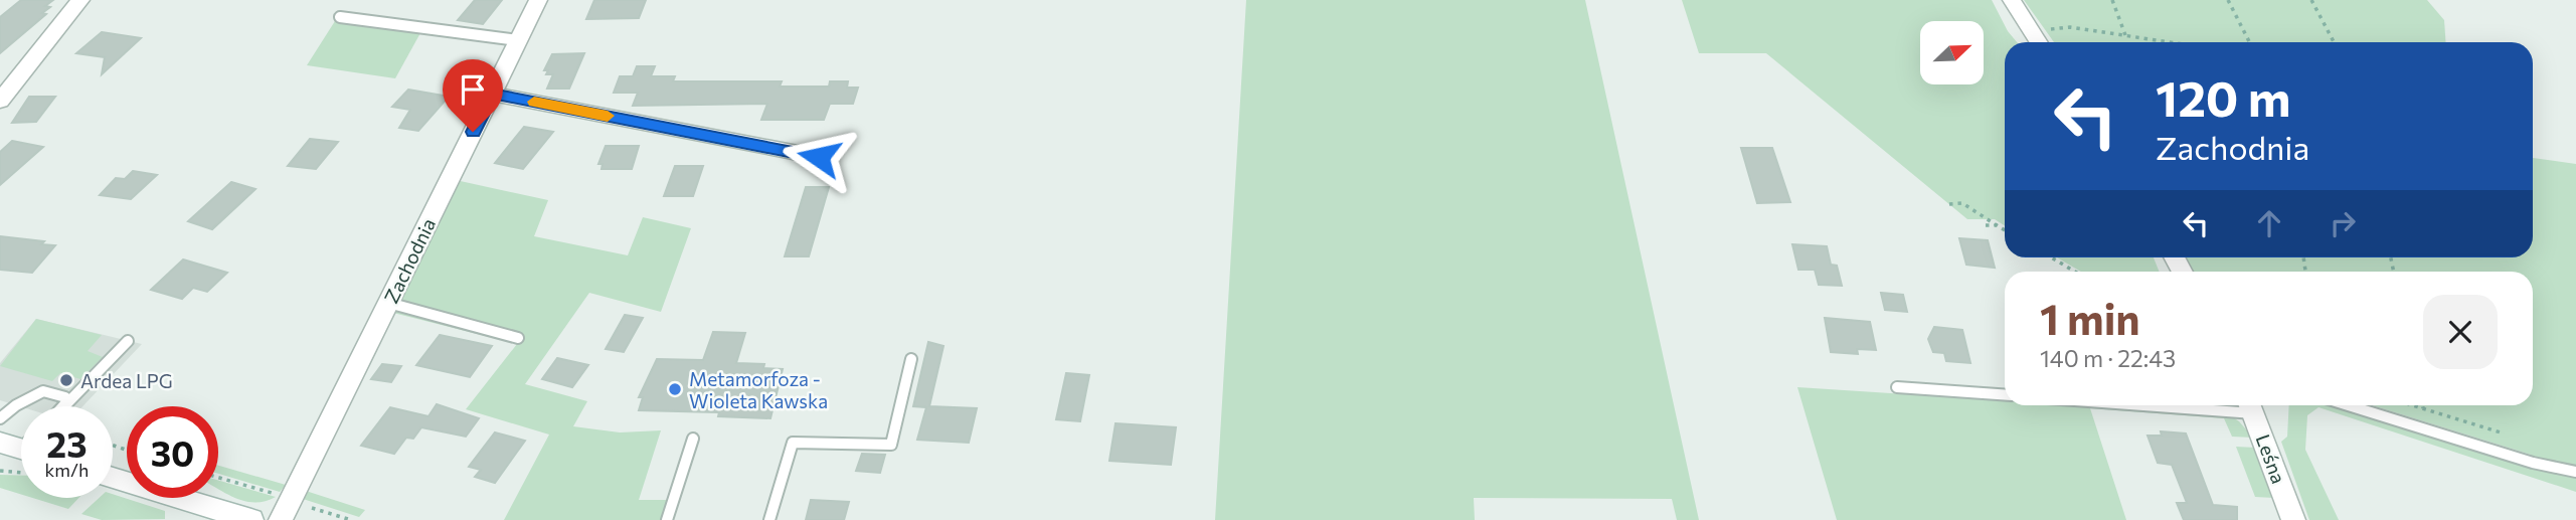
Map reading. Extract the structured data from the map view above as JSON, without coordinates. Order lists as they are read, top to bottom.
{
  "streets": {
    "street": ["Zachodnia", "Leśna"]
  },
  "places": ["Ardea LPG", "Metamorfoza - Wioleta Kawska"],
  "north": "top right",
  "page": {
    "turn": ["120 m", "Zachodnia"],
    "heading": ["1 min", "140 m · 22:43"],
    "speed": "23 km/h",
    "limit": "30"
  }
}
